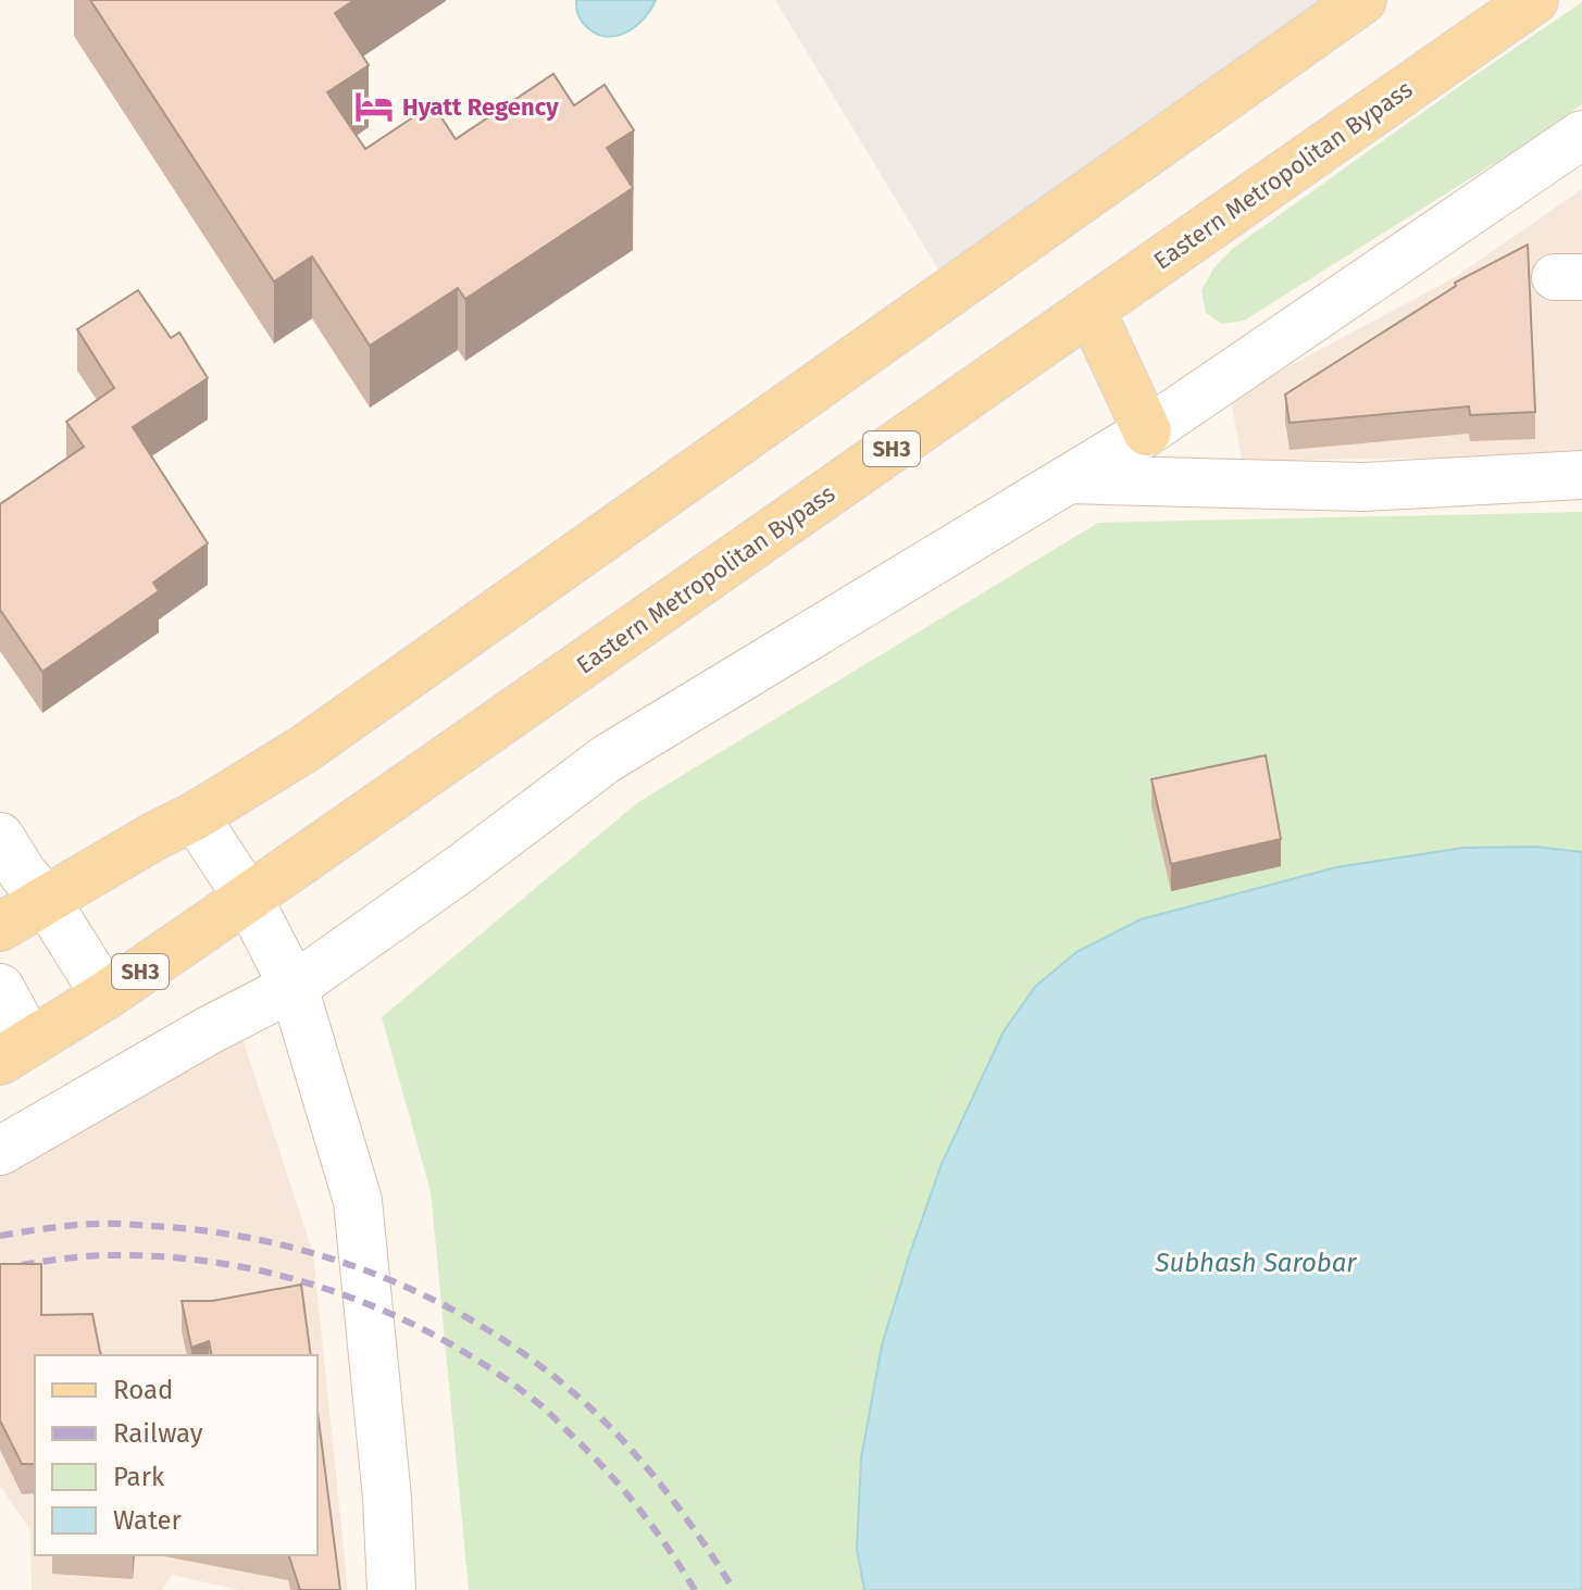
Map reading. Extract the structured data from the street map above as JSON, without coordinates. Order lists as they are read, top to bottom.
{
  "streets": {
    "main road": ["Eastern Metropolitan Bypass", "SH3"]
  },
  "water": ["Subhash Sarobar"],
  "places": {
    "hotel": ["Hyatt Regency"]
  },
  "legend": [
    "Road",
    "Railway",
    "Park",
    "Water"
  ]
}
